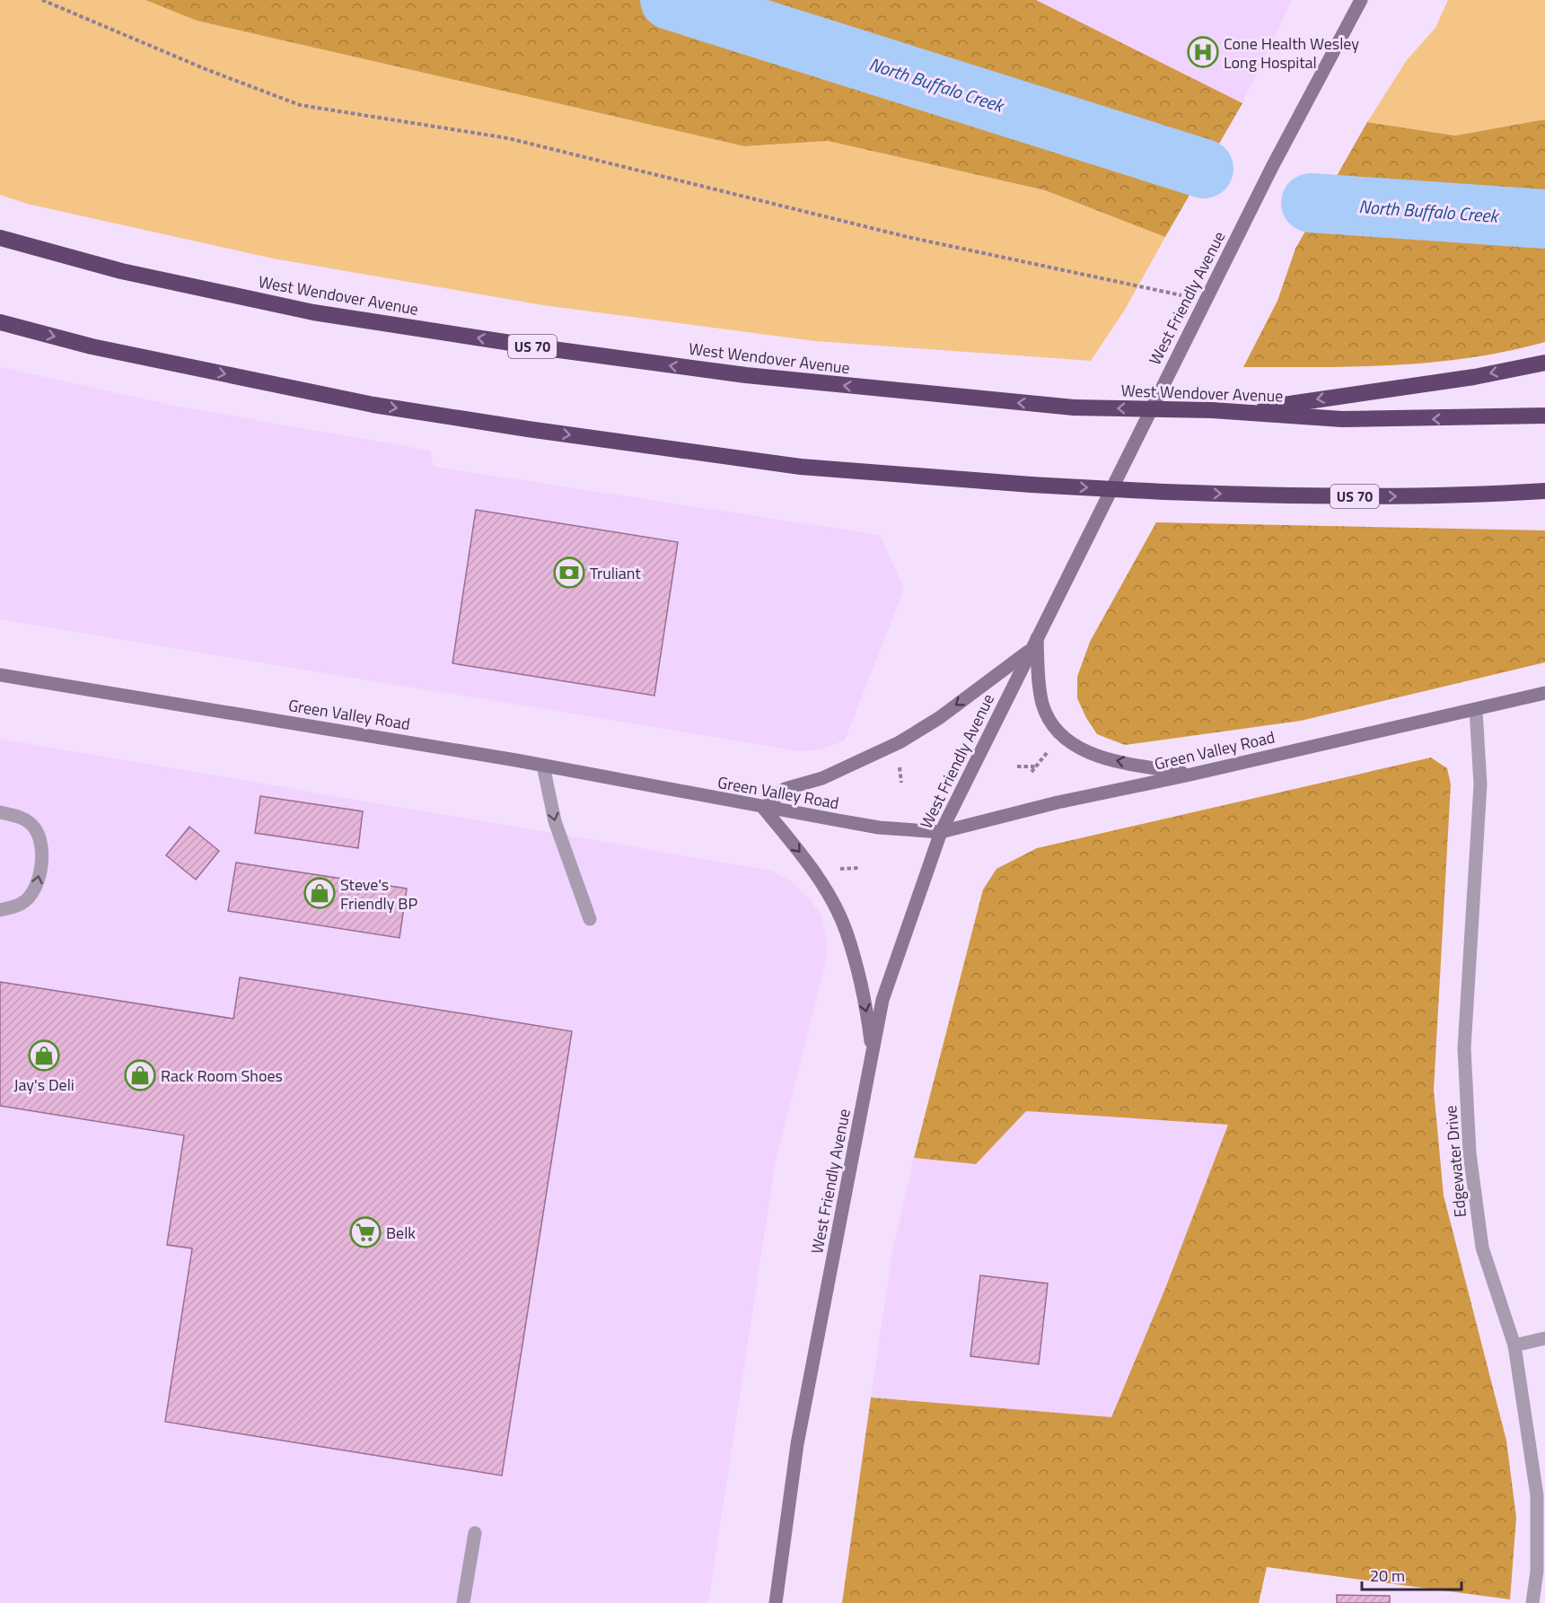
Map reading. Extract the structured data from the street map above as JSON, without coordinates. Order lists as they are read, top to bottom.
{
  "streets": {
    "highway": ["West Wendover Avenue", "US 70"],
    "main road": ["West Friendly Avenue", "Green Valley Road"],
    "street": ["Edgewater Drive"]
  },
  "crossings": [
    ["West Friendly Avenue", "Green Valley Road"],
    ["Green Valley Road", "Edgewater Drive"]
  ],
  "water": ["North Buffalo Creek"],
  "places": {
    "hospital": ["Cone Health Wesley Long Hospital"],
    "bank": ["Truliant"],
    "shop": ["Steve's Friendly BP", "Jay's Deli", "Rack Room Shoes"],
    "supermarket": ["Belk"]
  },
  "scale_bar": "20 m"
}
